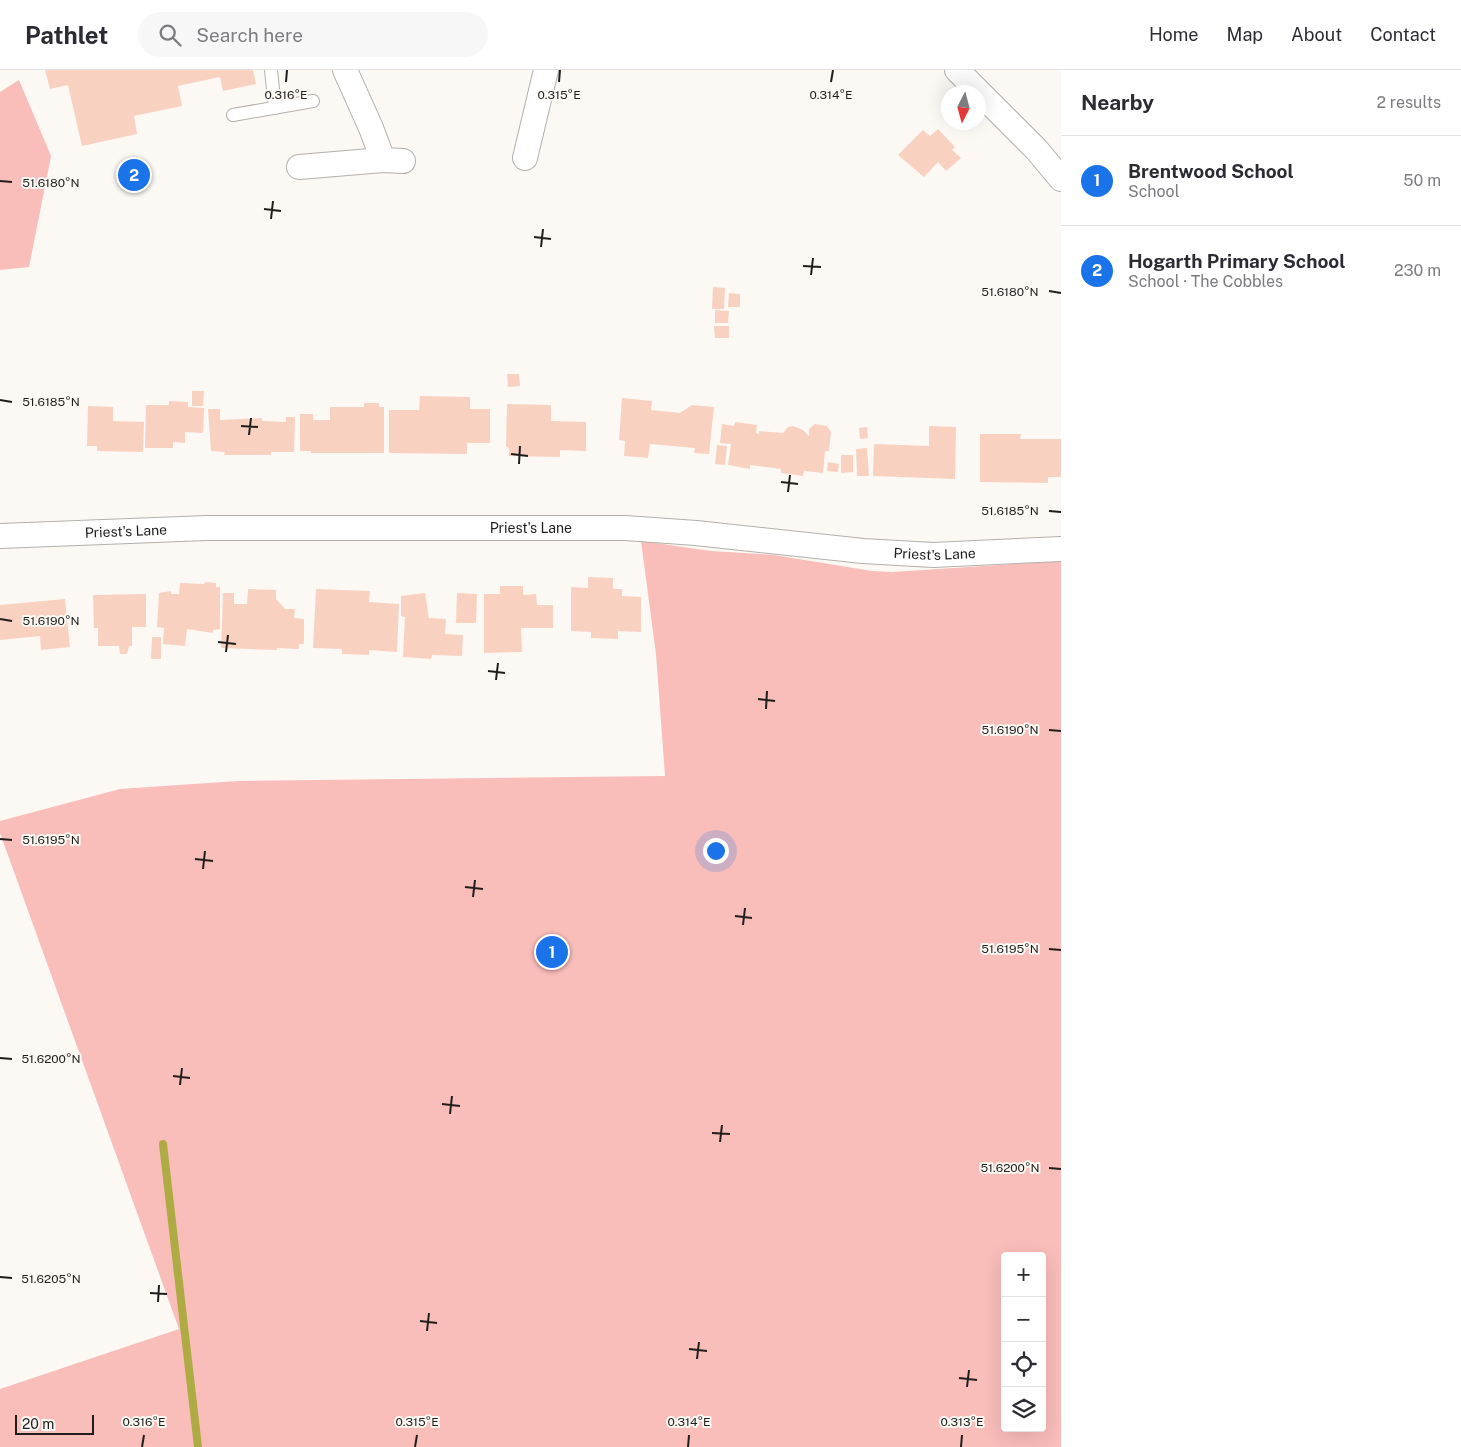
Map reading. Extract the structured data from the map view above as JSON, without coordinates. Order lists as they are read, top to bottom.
{
  "streets": {
    "street": ["Priest's Lane"]
  },
  "scale_bar": "20 m",
  "north": "bottom",
  "page": {
    "header": "Pathlet",
    "search": "Search here",
    "nav": [
      "Home",
      "Map",
      "About",
      "Contact"
    ],
    "heading": ["Nearby", "2 results"],
    "list": [
      {
        "mark": "1",
        "name": "Brentwood School",
        "note": "School",
        "value": "50 m"
      },
      {
        "mark": "2",
        "name": "Hogarth Primary School",
        "note": "School · The Cobbles",
        "value": "230 m"
      }
    ],
    "pins": ["2", "1"],
    "map_buttons": ["+", "−"],
    "scale": "20 m"
  },
  "coordinates": [
    "0.316°E",
    "0.315°E",
    "0.314°E",
    "51.6180°N",
    "51.6185°N",
    "51.6190°N",
    "51.6195°N",
    "51.6200°N",
    "51.6205°N",
    "0.313°E"
  ]
}
